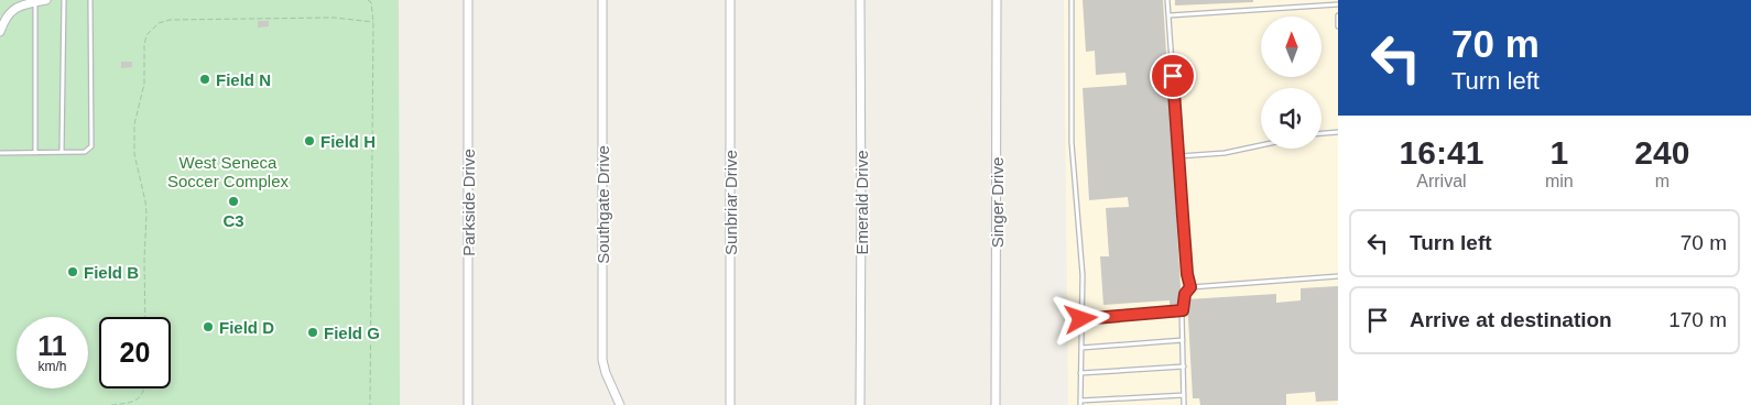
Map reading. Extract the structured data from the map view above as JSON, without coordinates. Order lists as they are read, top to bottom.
{
  "streets": {
    "street": [
      "Parkside Drive",
      "Sunbriar Drive",
      "Emerald Drive",
      "Singer Drive",
      "Southgate Drive"
    ]
  },
  "parks": ["West Seneca Soccer Complex"],
  "places": [
    "Field N",
    "Field H",
    "C3",
    "Field B",
    "Field D",
    "Field G"
  ],
  "north": "top",
  "page": {
    "turn": ["70 m", "Turn left"],
    "eta": [
      "16:41",
      "Arrival",
      "1",
      "min",
      "240",
      "m"
    ],
    "list": [
      {
        "name": "Turn left",
        "value": "70 m"
      },
      {
        "name": "Arrive at destination",
        "value": "170 m"
      }
    ],
    "speed": "11 km/h",
    "limit": "20"
  }
}
